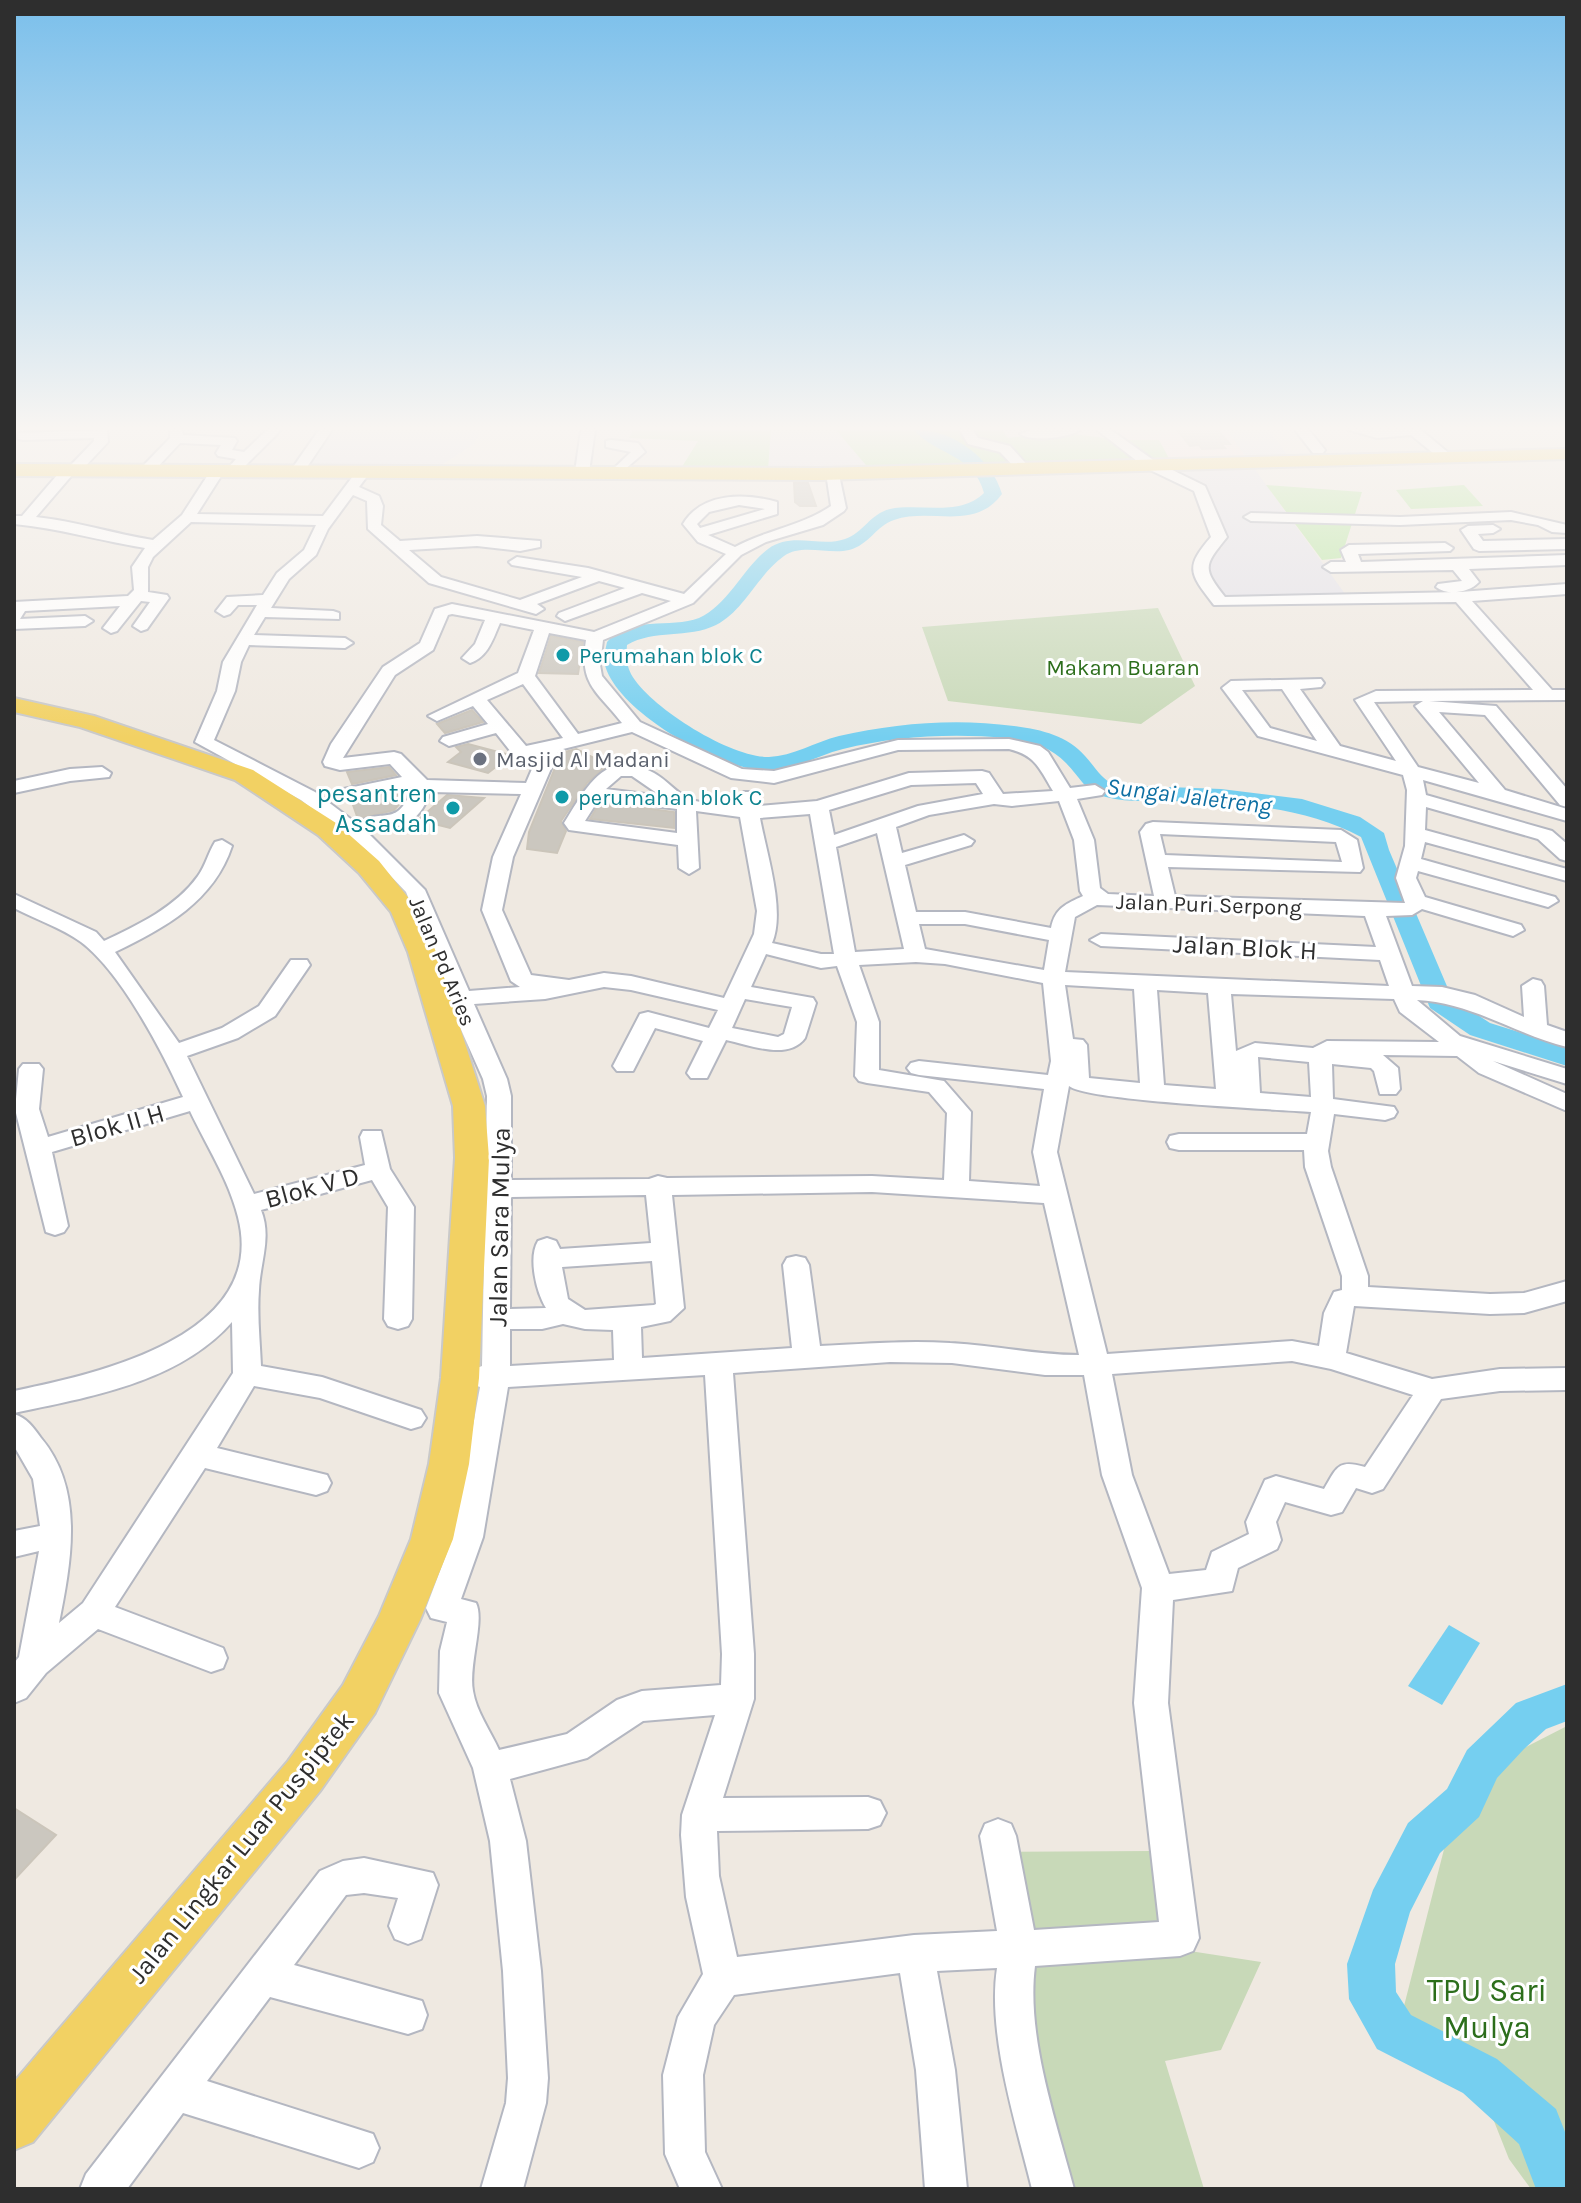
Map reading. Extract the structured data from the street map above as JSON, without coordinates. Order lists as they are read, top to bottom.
{
  "streets": {
    "main road": ["Jalan Lingkar Luar Puspiptek"],
    "street": [
      "Jalan Puri Serpong",
      "Jalan Blok H",
      "Jalan Pd Aries",
      "Blok II H",
      "Blok V D",
      "Jalan Sara Mulya"
    ]
  },
  "crossings": [
    ["Jalan Pd Aries", "Jalan Sara Mulya"],
    ["Jalan Sara Mulya", "Jalan Lingkar Luar Puspiptek"]
  ],
  "water": ["Sungai Jaletreng"],
  "parks": ["Makam Buaran", "TPU Sari Mulya"],
  "places": [
    "Perumahan blok C",
    "Masjid Al Madani",
    "perumahan blok C",
    "pesantren Assadah"
  ]
}
